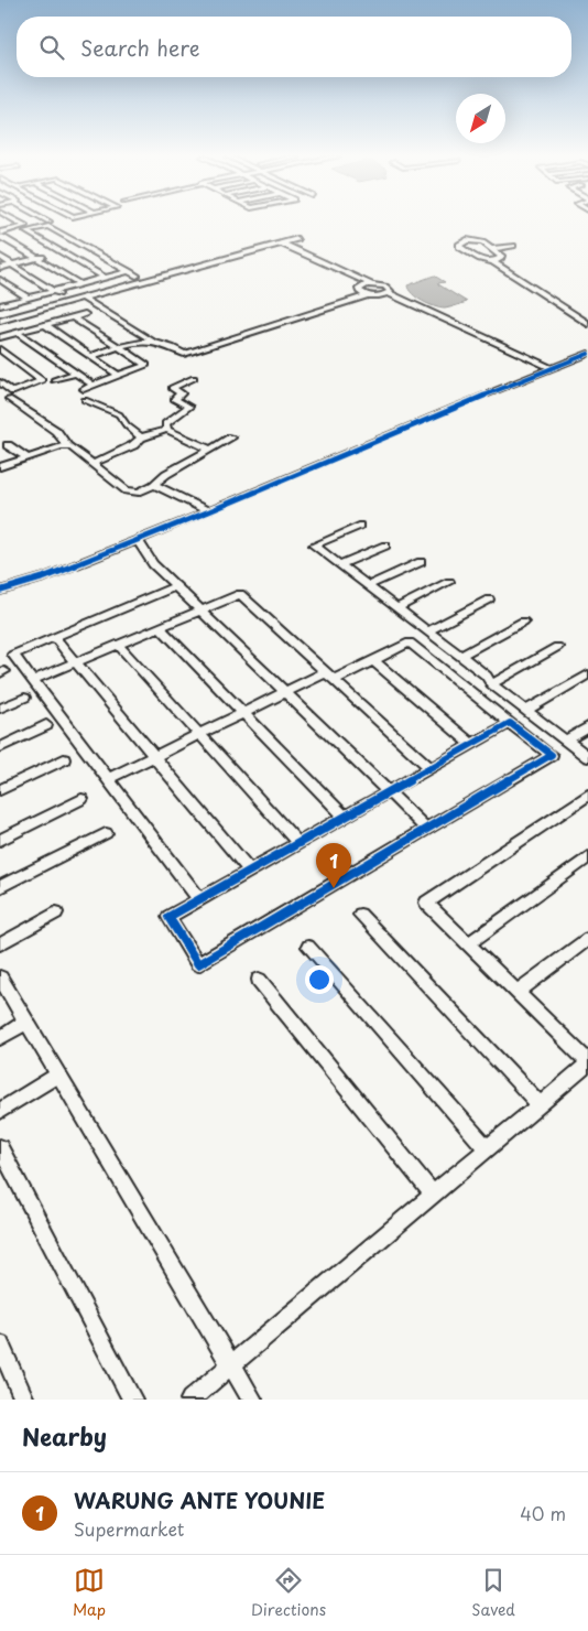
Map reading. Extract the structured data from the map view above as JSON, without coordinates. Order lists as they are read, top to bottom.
{
  "north": "bottom left",
  "page": {
    "search": "Search here",
    "pins": "1",
    "heading": "Nearby",
    "list": [
      {
        "mark": "1",
        "name": "WARUNG ANTE YOUNIE",
        "note": "Supermarket",
        "value": "40 m"
      }
    ],
    "nav": ["Map", "Directions", "Saved"]
  }
}
